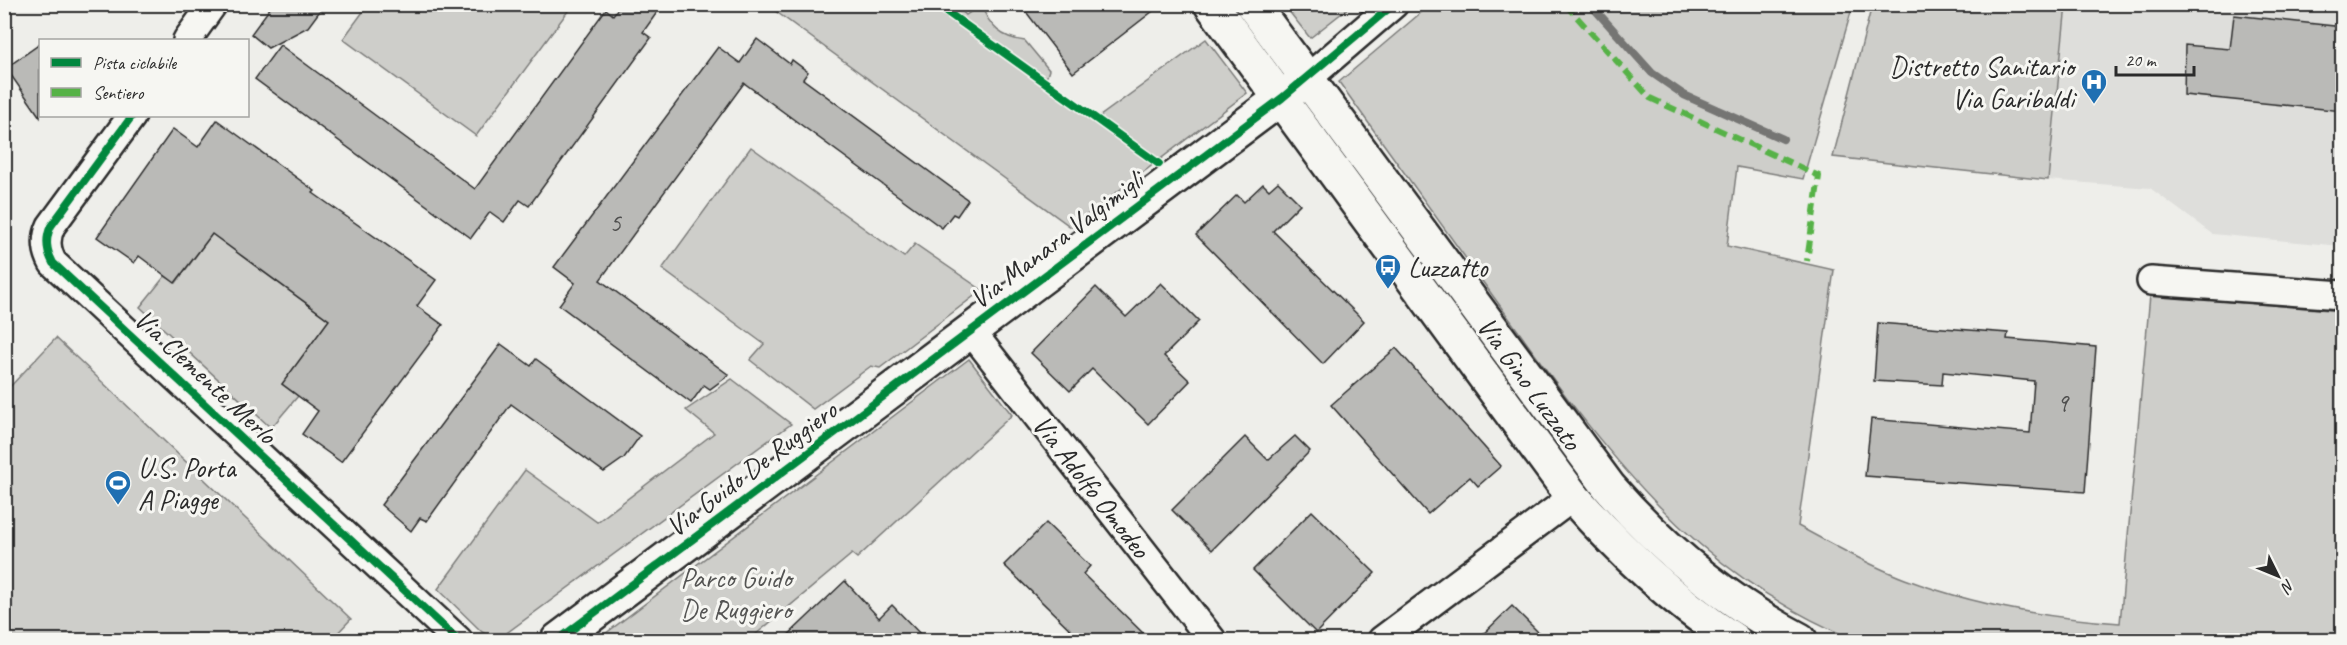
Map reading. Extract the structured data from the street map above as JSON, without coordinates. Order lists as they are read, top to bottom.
{
  "streets": {
    "main road": ["Via Manara Valgimigli", "Via Gino Luzzato", "Via Guido De Ruggiero"],
    "street": ["Via Clemente Merlo", "Via Adolfo Omodeo"]
  },
  "crossings": [
    ["Via Manara Valgimigli", "Via Gino Luzzato"],
    ["Via Manara Valgimigli", "Via Guido De Ruggiero"],
    ["Via Manara Valgimigli", "Via Adolfo Omodeo"],
    ["Via Guido De Ruggiero", "Via Adolfo Omodeo"]
  ],
  "parks": ["Parco Guido De Ruggiero"],
  "places": {
    "hospital": ["Distretto Sanitario Via Garibaldi"],
    "bus stop": ["Luzzatto"],
    "sports": ["U.S. Porta A Piagge"]
  },
  "house_numbers": ["5", "9"],
  "legend": ["Pista ciclabile", "Sentiero"],
  "scale_bar": "20 m",
  "north": "bottom right"
}
